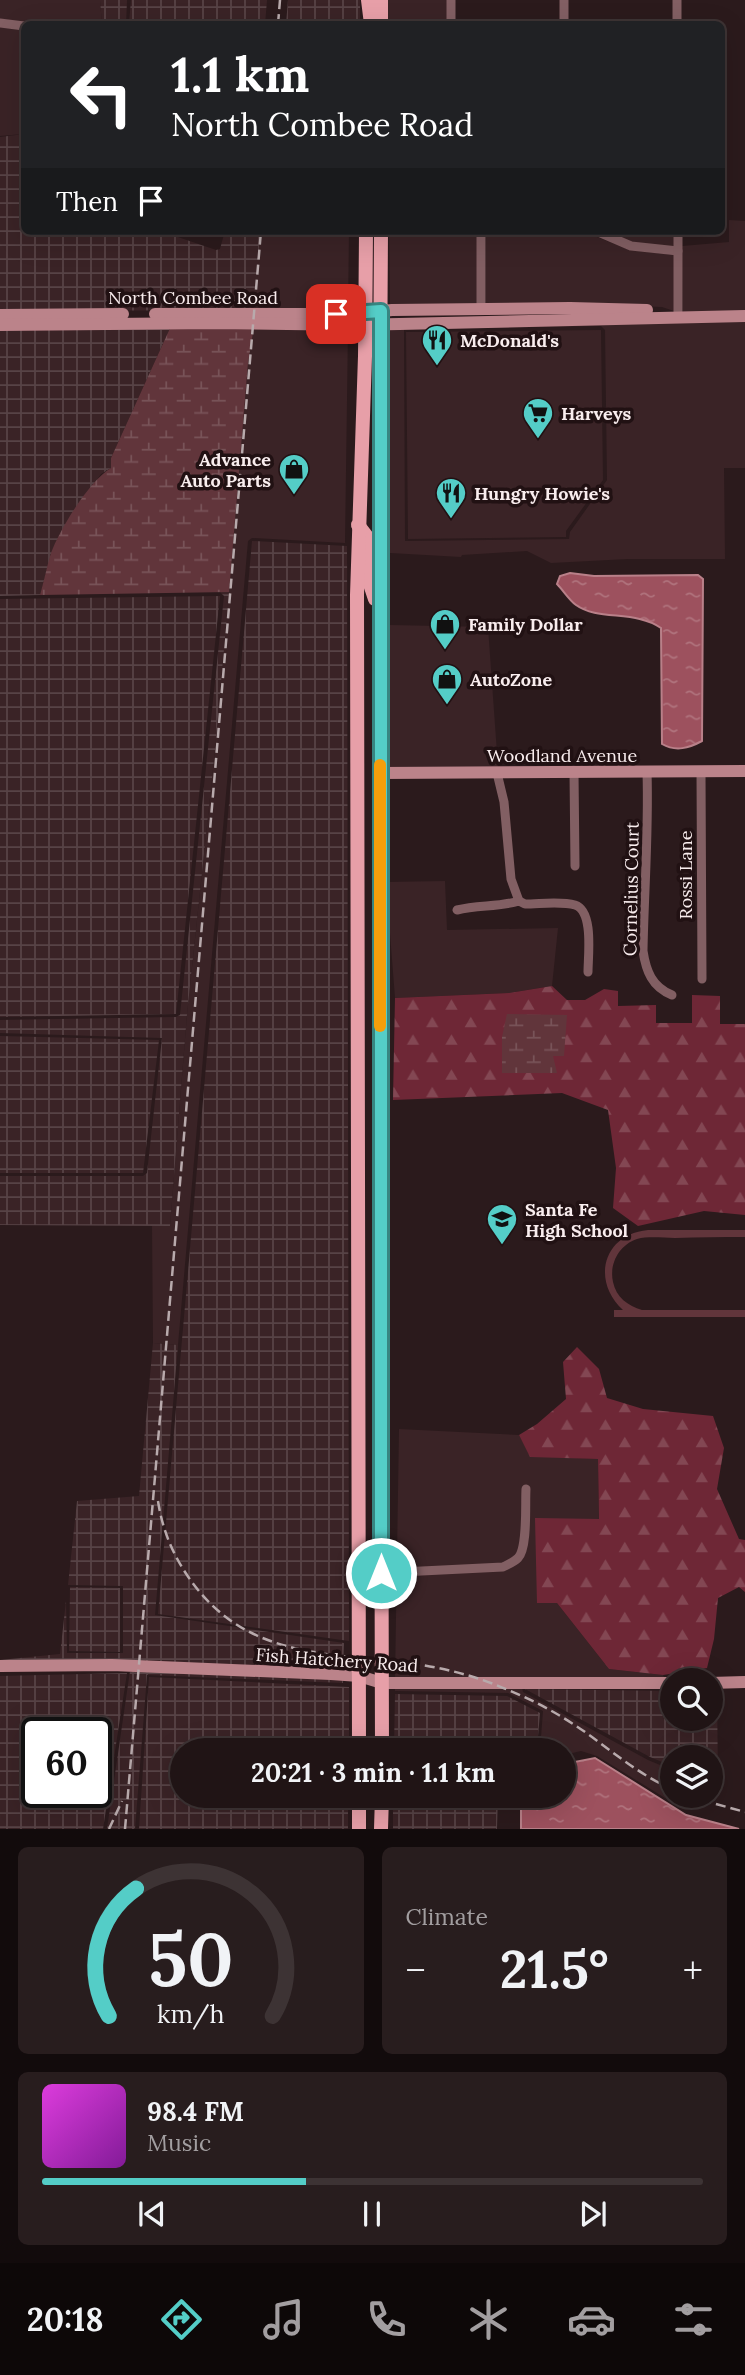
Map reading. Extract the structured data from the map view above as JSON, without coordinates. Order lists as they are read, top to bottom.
{
  "streets": {
    "main road": ["North Combee Road", "Woodland Avenue", "Fish Hatchery Road"],
    "street": ["Rossi Lane", "Cornelius Court"]
  },
  "crossings": [
    ["Woodland Avenue", "Rossi Lane"],
    ["Woodland Avenue", "Cornelius Court"]
  ],
  "places": {
    "restaurant": ["McDonald's", "Hungry Howie's"],
    "supermarket": ["Harveys"],
    "shop": ["Advance Auto Parts", "Family Dollar", "AutoZone"],
    "school or university": ["Santa Fe High School"]
  },
  "page": {
    "turn": ["1.1 km", "North Combee Road"],
    "then": "Then",
    "limit": "60",
    "trip": "20:21 · 3 min · 1.1 km",
    "tile": "Climate",
    "heat": ["−", "21.5°", "+"],
    "song": ["98.4 FM", "Music"],
    "tabs": "20:18",
    "gauge": ["50", "km/h"]
  }
}
